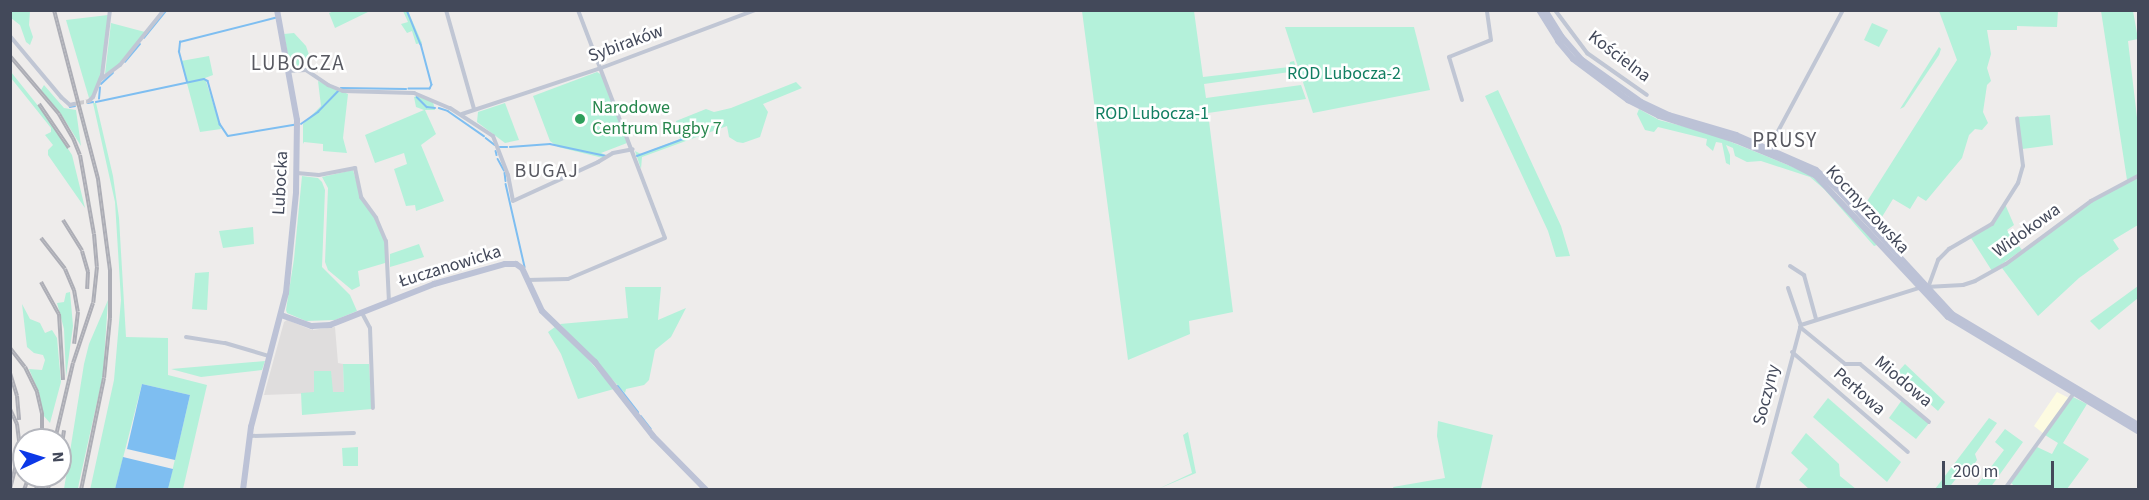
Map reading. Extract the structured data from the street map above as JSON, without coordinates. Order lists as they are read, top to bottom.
{
  "streets": {
    "main road": ["Lubocka", "Kocmyrzowska", "Łuczanowicka"],
    "street": [
      "Sybiraków",
      "Kościelna",
      "Widokowa",
      "Miodowa",
      "Perłowa",
      "Soczyny"
    ]
  },
  "crossings": [
    ["Lubocka", "Łuczanowicka"],
    ["Kocmyrzowska", "Widokowa"],
    ["Miodowa", "Soczyny"],
    ["Perłowa", "Soczyny"]
  ],
  "districts": ["LUBOCZA", "PRUSY", "BUGAJ"],
  "parks": ["ROD Lubocza-2", "ROD Lubocza-1"],
  "places": ["Narodowe Centrum Rugby 7"],
  "scale_bar": "200 m",
  "north": "right"
}
